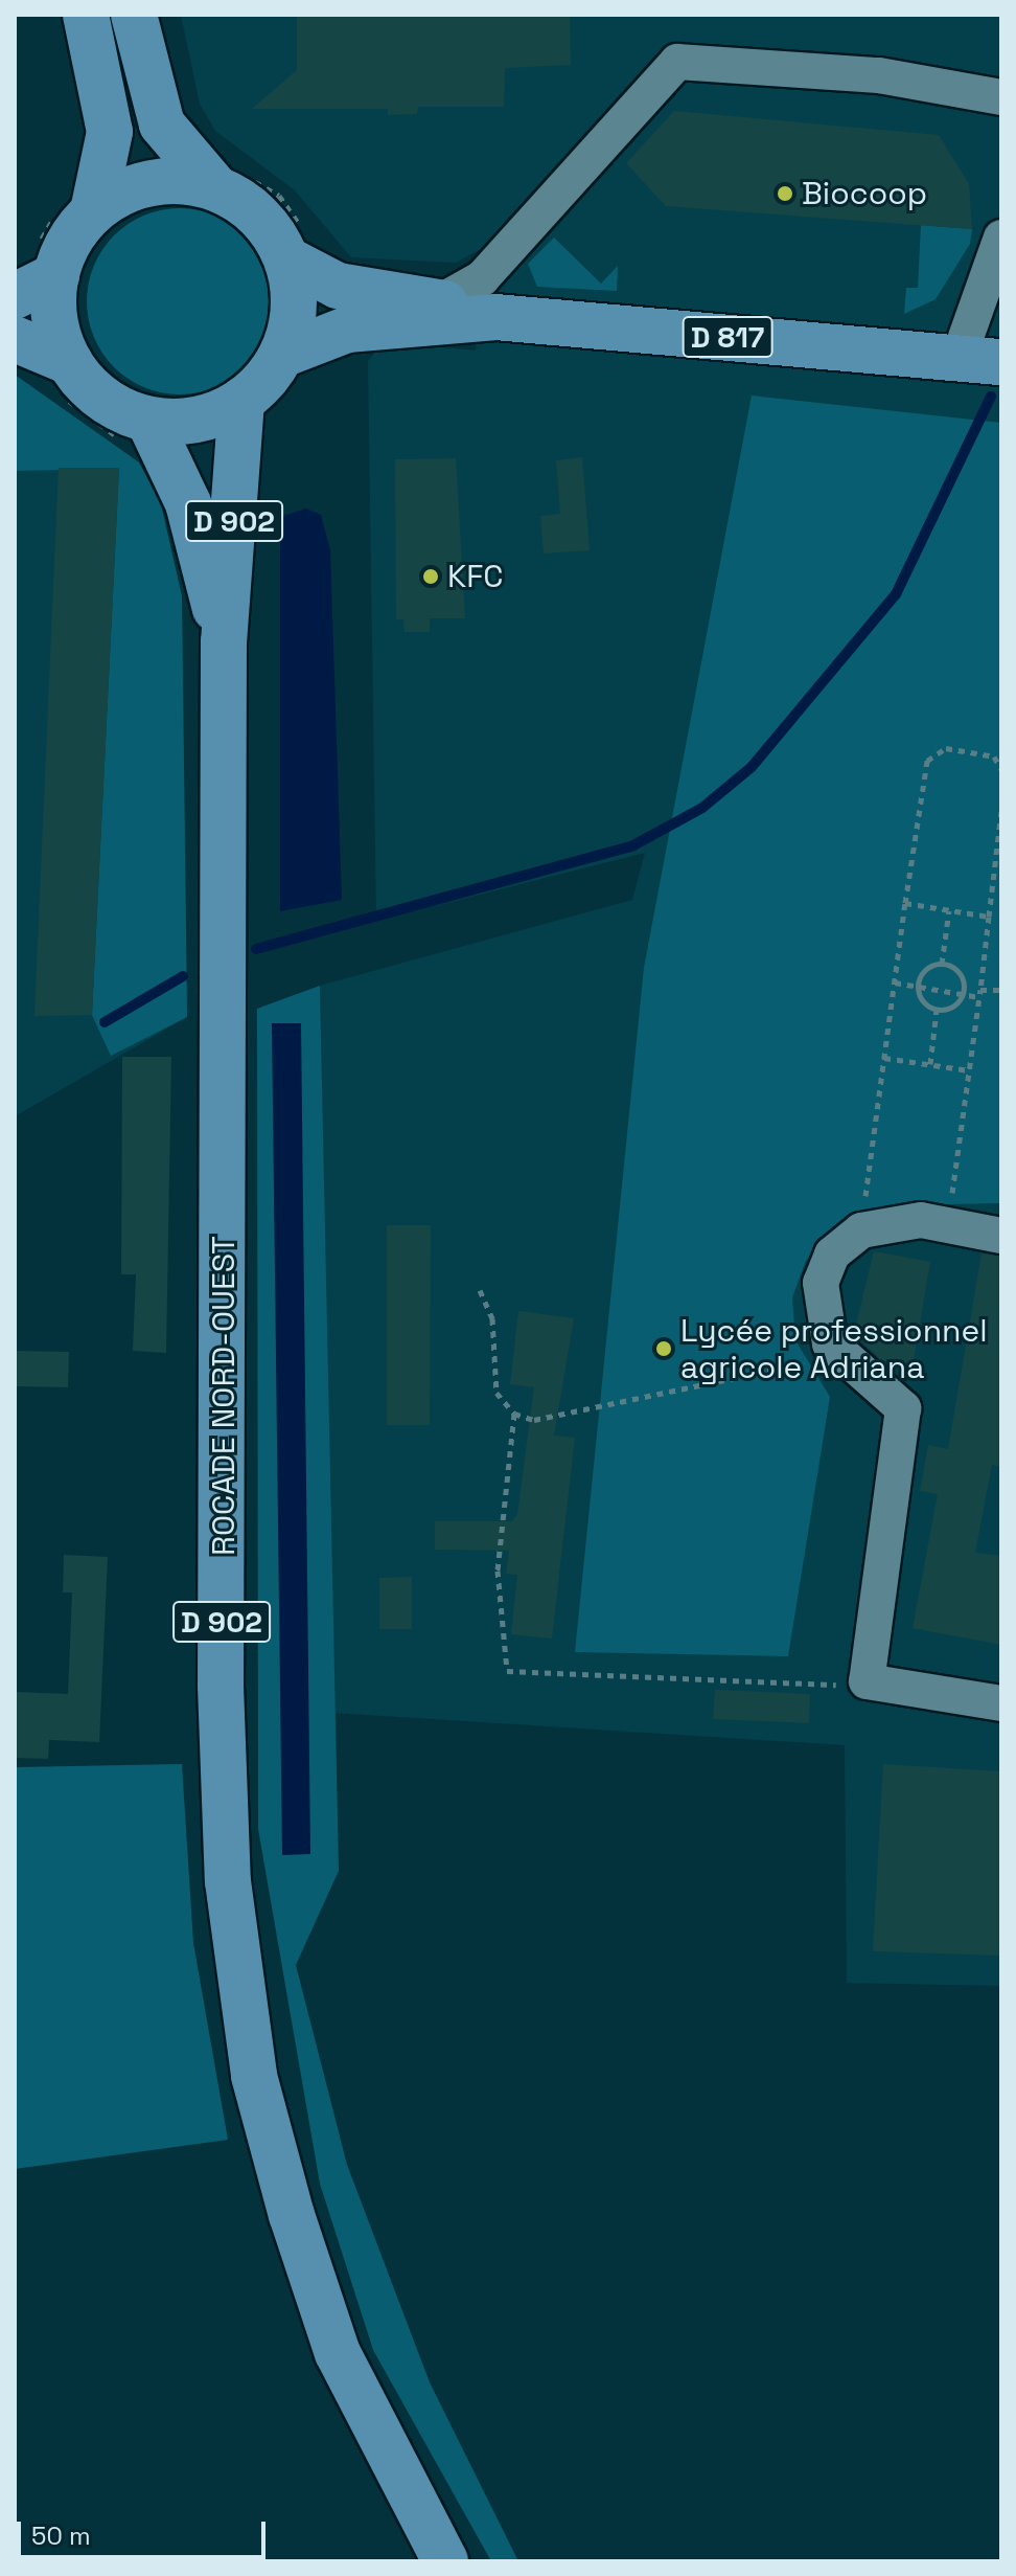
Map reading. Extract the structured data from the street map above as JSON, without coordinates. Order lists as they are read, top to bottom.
{
  "streets": {
    "main road": ["D 817", "D 902", "ROCADE NORD-OUEST"]
  },
  "places": ["Biocoop", "KFC", "Lycée professionnel agricole Adriana"],
  "scale_bar": "50 m"
}
